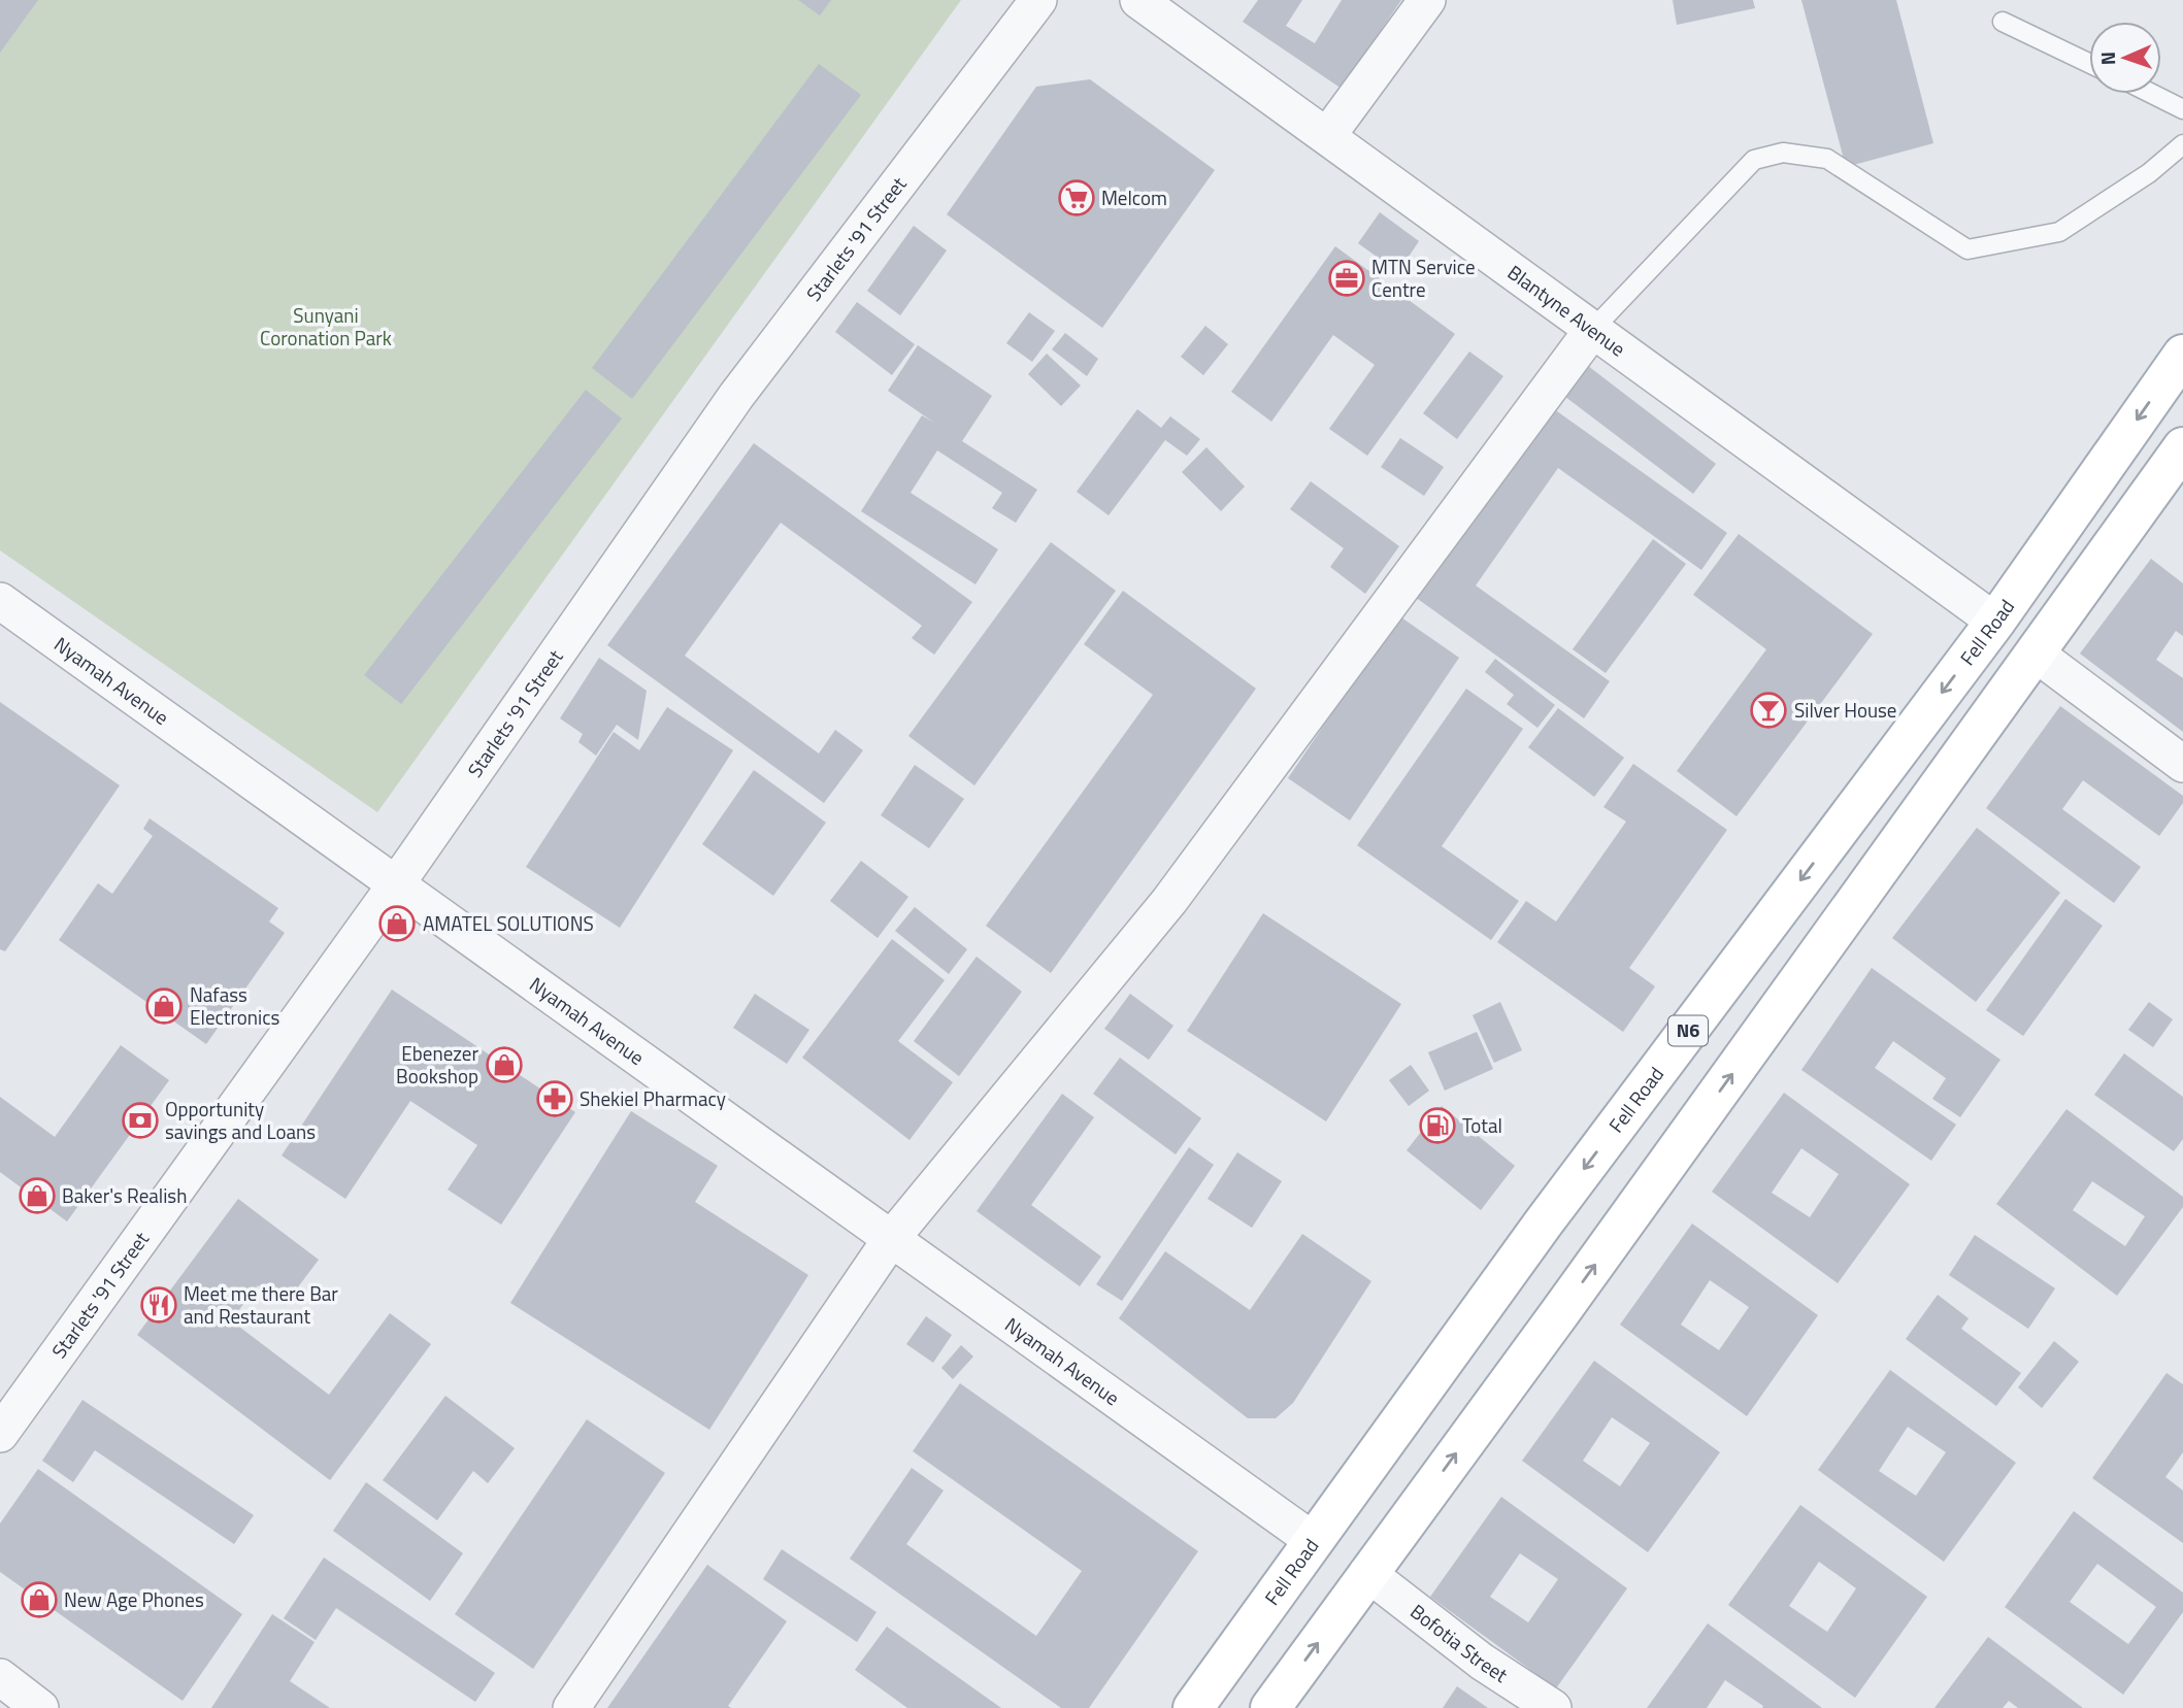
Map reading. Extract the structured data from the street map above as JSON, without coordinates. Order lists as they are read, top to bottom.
{
  "streets": {
    "main road": ["Fell Road", "N6"],
    "street": [
      "Starlets '91 Street",
      "Blantyne Avenue",
      "Nyamah Avenue",
      "Bofotia Street"
    ]
  },
  "crossings": [
    ["Starlets '91 Street", "Nyamah Avenue"],
    ["Blantyne Avenue", "Fell Road"],
    ["Fell Road", "Nyamah Avenue"]
  ],
  "parks": ["Sunyani Coronation Park"],
  "places": {
    "supermarket": ["Melcom"],
    "office": ["MTN Service Centre"],
    "bar": ["Silver House"],
    "shop": [
      "AMATEL SOLUTIONS",
      "Nafass Electronics",
      "Ebenezer Bookshop",
      "Baker's Realish",
      "New Age Phones"
    ],
    "pharmacy": ["Shekiel Pharmacy"],
    "bank": ["Opportunity savings and Loans"],
    "fuel station": ["Total"],
    "restaurant": ["Meet me there Bar and Restaurant"]
  },
  "north": "left"
}
